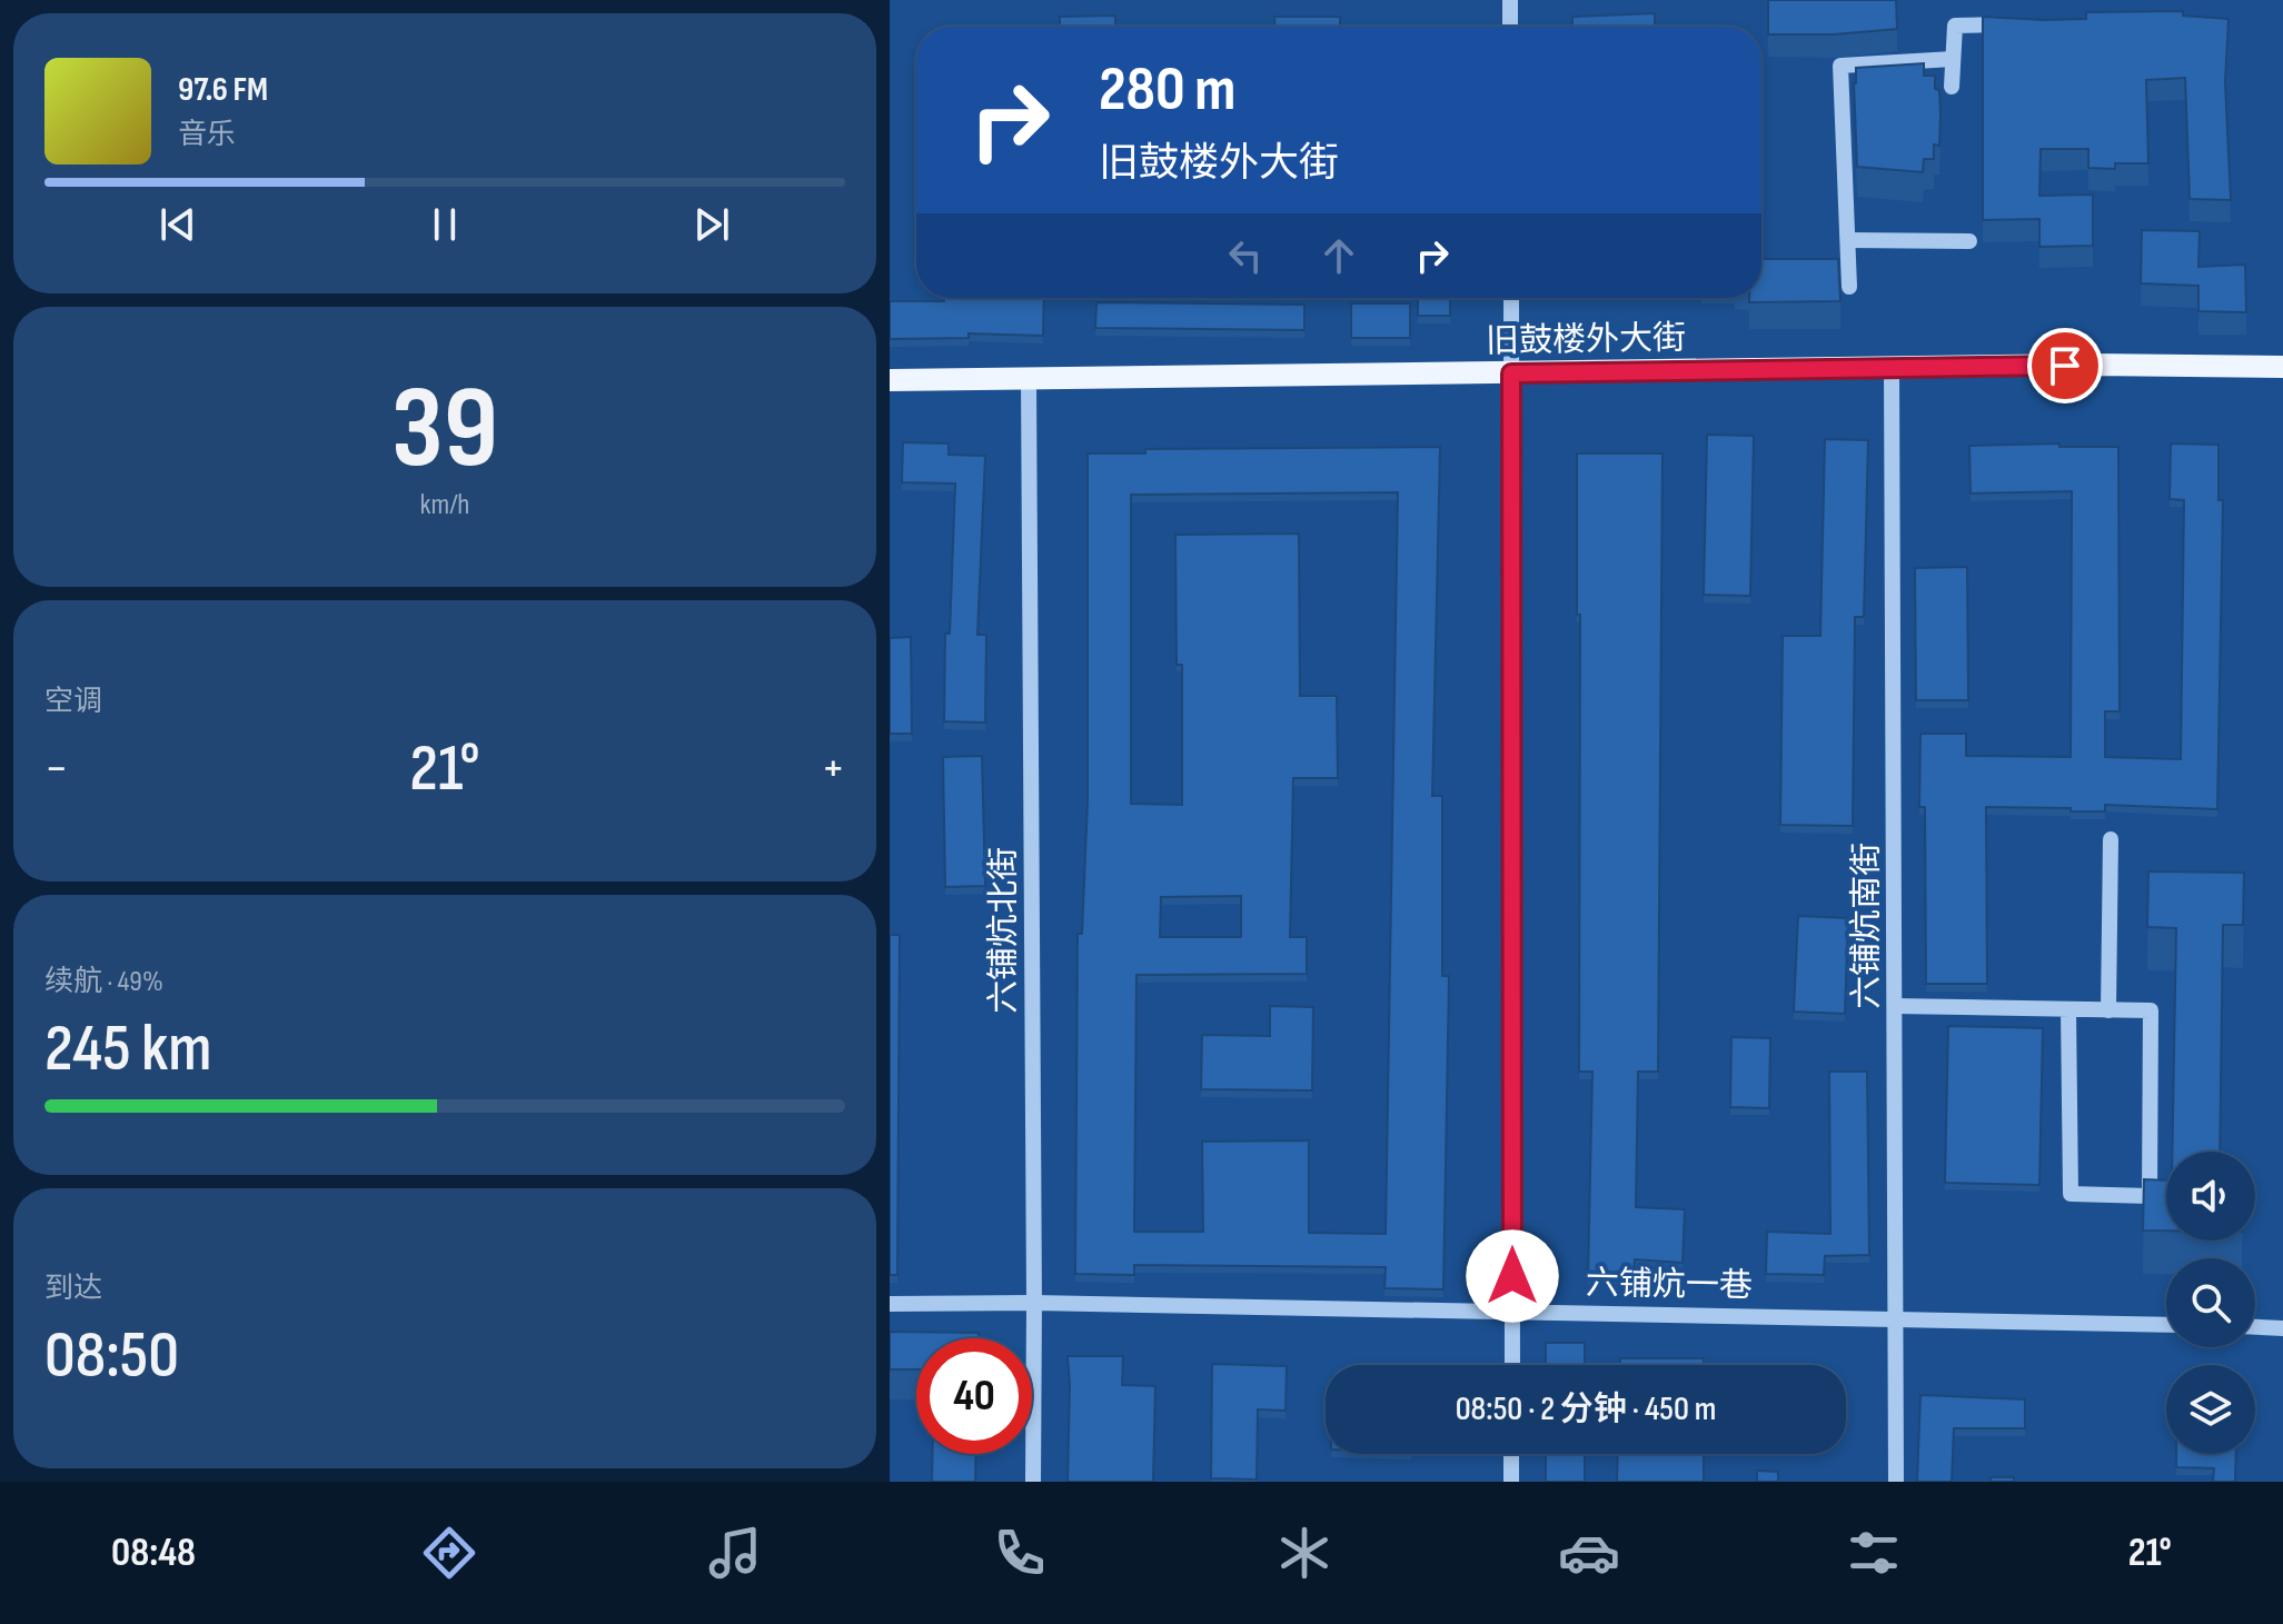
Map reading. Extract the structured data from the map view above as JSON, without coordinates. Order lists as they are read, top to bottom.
{
  "streets": {
    "main road": ["旧鼓楼外大街"],
    "street": ["六铺炕南街", "六铺炕北街", "六铺炕一巷"]
  },
  "crossings": [
    ["旧鼓楼外大街", "六铺炕南街"],
    ["旧鼓楼外大街", "六铺炕北街"],
    ["六铺炕南街", "六铺炕一巷"],
    ["六铺炕北街", "六铺炕一巷"]
  ],
  "page": {
    "turn": ["280 m", "旧鼓楼外大街"],
    "song": ["97.6 FM", "音乐"],
    "tile": [
      ["39", "km/h"],
      "空调",
      ["续航 · 49%", "245 km"],
      ["到达", "08:50"]
    ],
    "heat": ["−", "21°", "+"],
    "limit": "40",
    "trip": "08:50 · 2 分钟 · 450 m",
    "tabs": ["08:48", "21°"]
  }
}
